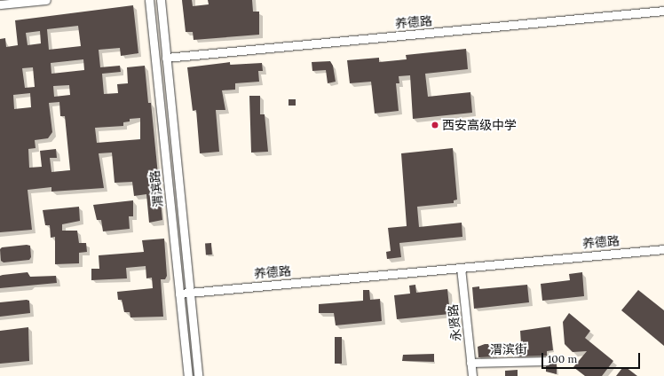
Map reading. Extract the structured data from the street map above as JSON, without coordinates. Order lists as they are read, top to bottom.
{
  "streets": {
    "street": [
      "养德路",
      "渭滨路",
      "永贤路",
      "渭滨街"
    ]
  },
  "crossings": [
    ["养德路", "渭滨路"],
    ["养德路", "永贤路"],
    ["永贤路", "渭滨街"]
  ],
  "places": ["西安高级中学"],
  "scale_bar": "100 m"
}
